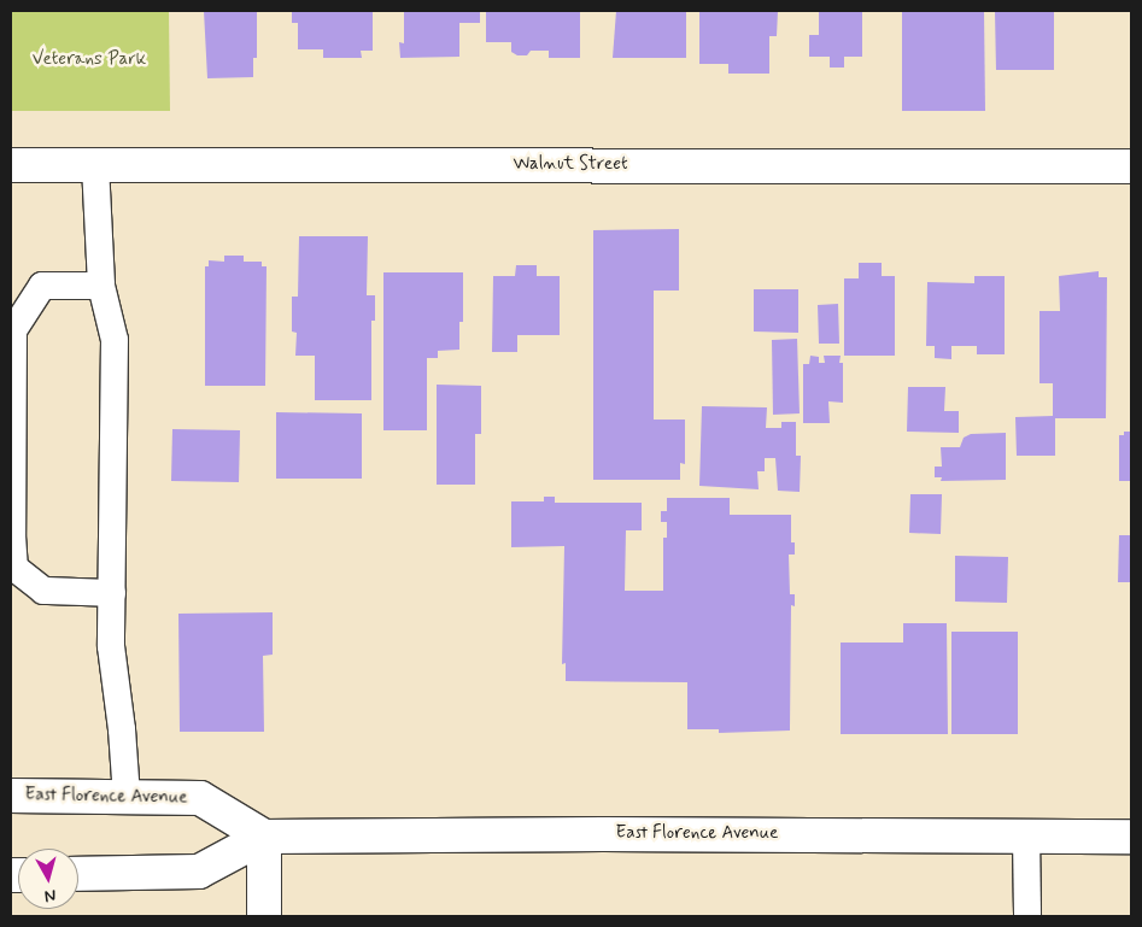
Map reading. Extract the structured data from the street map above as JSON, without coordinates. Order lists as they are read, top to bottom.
{
  "streets": {
    "main road": ["Walnut Street", "East Florence Avenue"]
  },
  "parks": ["Veterans Park"],
  "north": "bottom"
}
